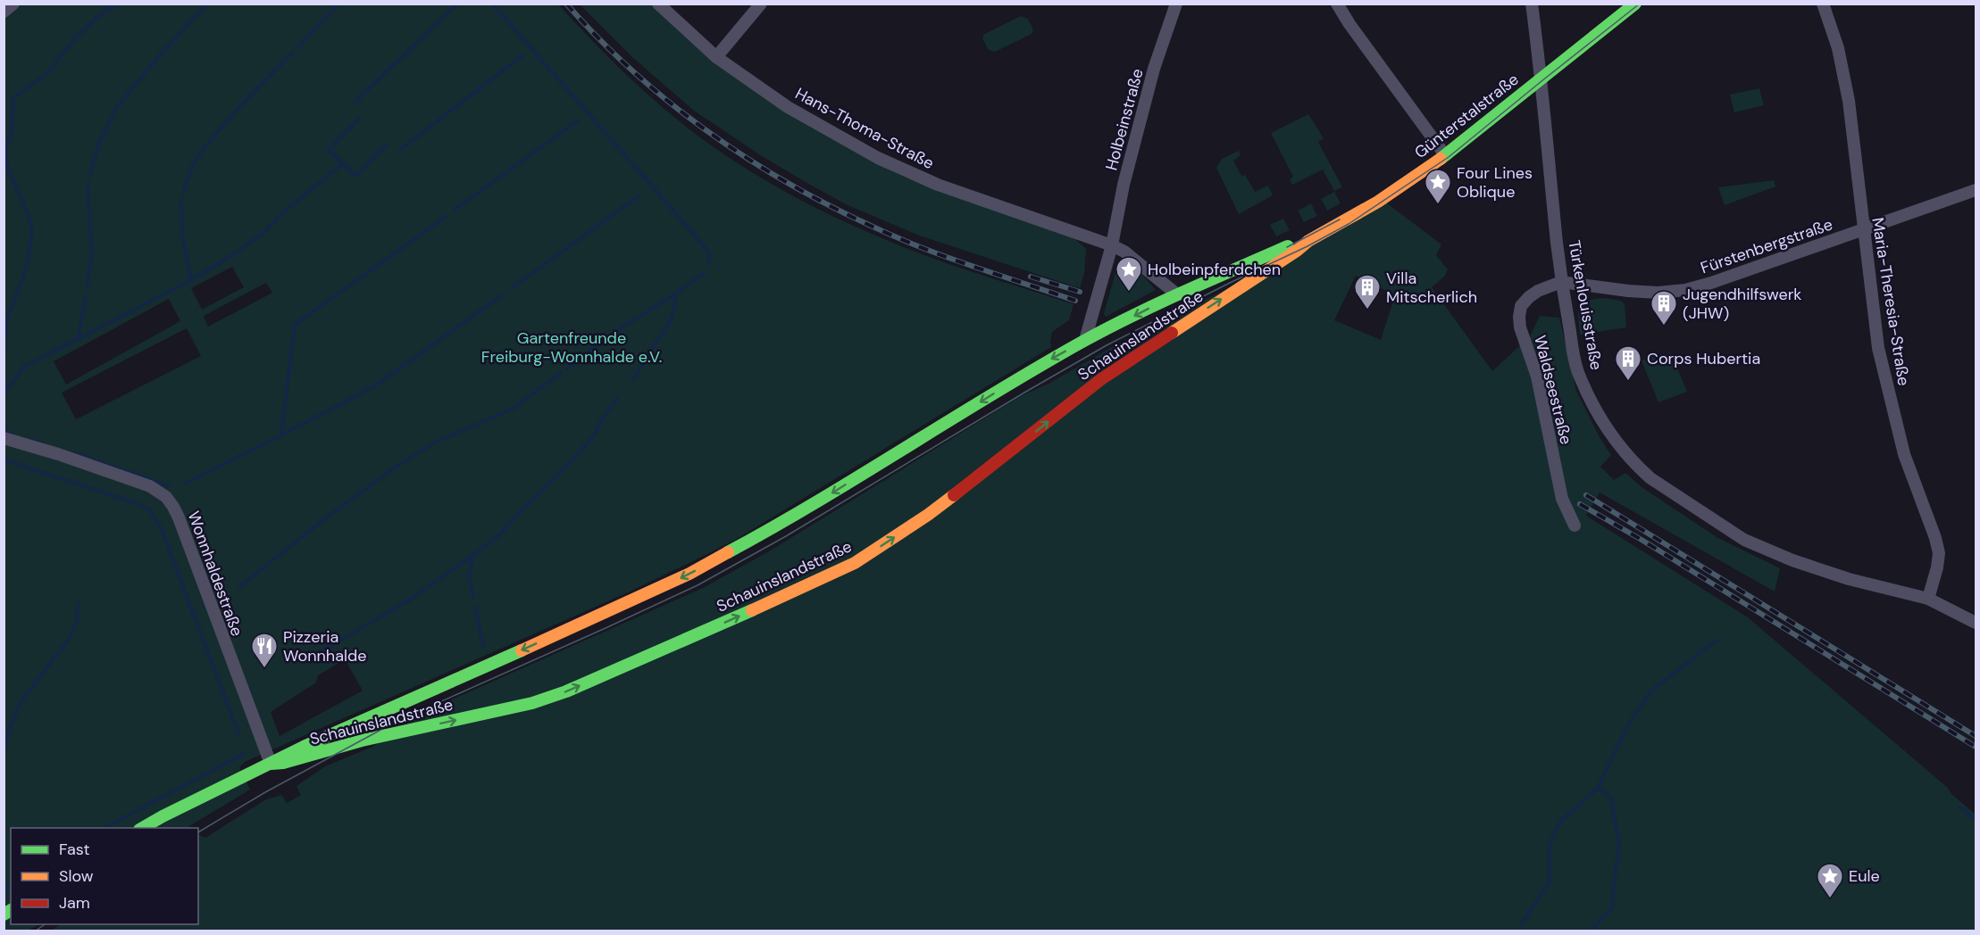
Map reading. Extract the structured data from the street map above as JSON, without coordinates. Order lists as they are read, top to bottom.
{
  "streets": {
    "main road": ["Günterstalstraße", "Schauinslandstraße"],
    "street": [
      "Holbeinstraße",
      "Hans-Thoma-Straße",
      "Fürstenbergstraße",
      "Maria-Theresia-Straße",
      "Türkenlouisstraße",
      "Waldseestraße",
      "Wonnhaldestraße"
    ]
  },
  "crossings": [
    ["Günterstalstraße", "Holbeinstraße"],
    ["Günterstalstraße", "Türkenlouisstraße"],
    ["Günterstalstraße", "Schauinslandstraße"],
    ["Holbeinstraße", "Hans-Thoma-Straße"],
    ["Holbeinstraße", "Schauinslandstraße"],
    ["Fürstenbergstraße", "Maria-Theresia-Straße"],
    ["Fürstenbergstraße", "Türkenlouisstraße"],
    ["Fürstenbergstraße", "Waldseestraße"],
    ["Maria-Theresia-Straße", "Türkenlouisstraße"],
    ["Türkenlouisstraße", "Waldseestraße"],
    ["Schauinslandstraße", "Wonnhaldestraße"]
  ],
  "parks": ["Gartenfreunde Freiburg-Wonnhalde e.V."],
  "places": {
    "place": ["Four Lines Oblique", "Holbeinpferdchen", "Eule"],
    "building": ["Villa Mitscherlich", "Jugendhilfswerk (JHW)", "Corps Hubertia"],
    "restaurant": ["Pizzeria Wonnhalde"]
  },
  "legend": ["Fast", "Slow", "Jam"]
}
